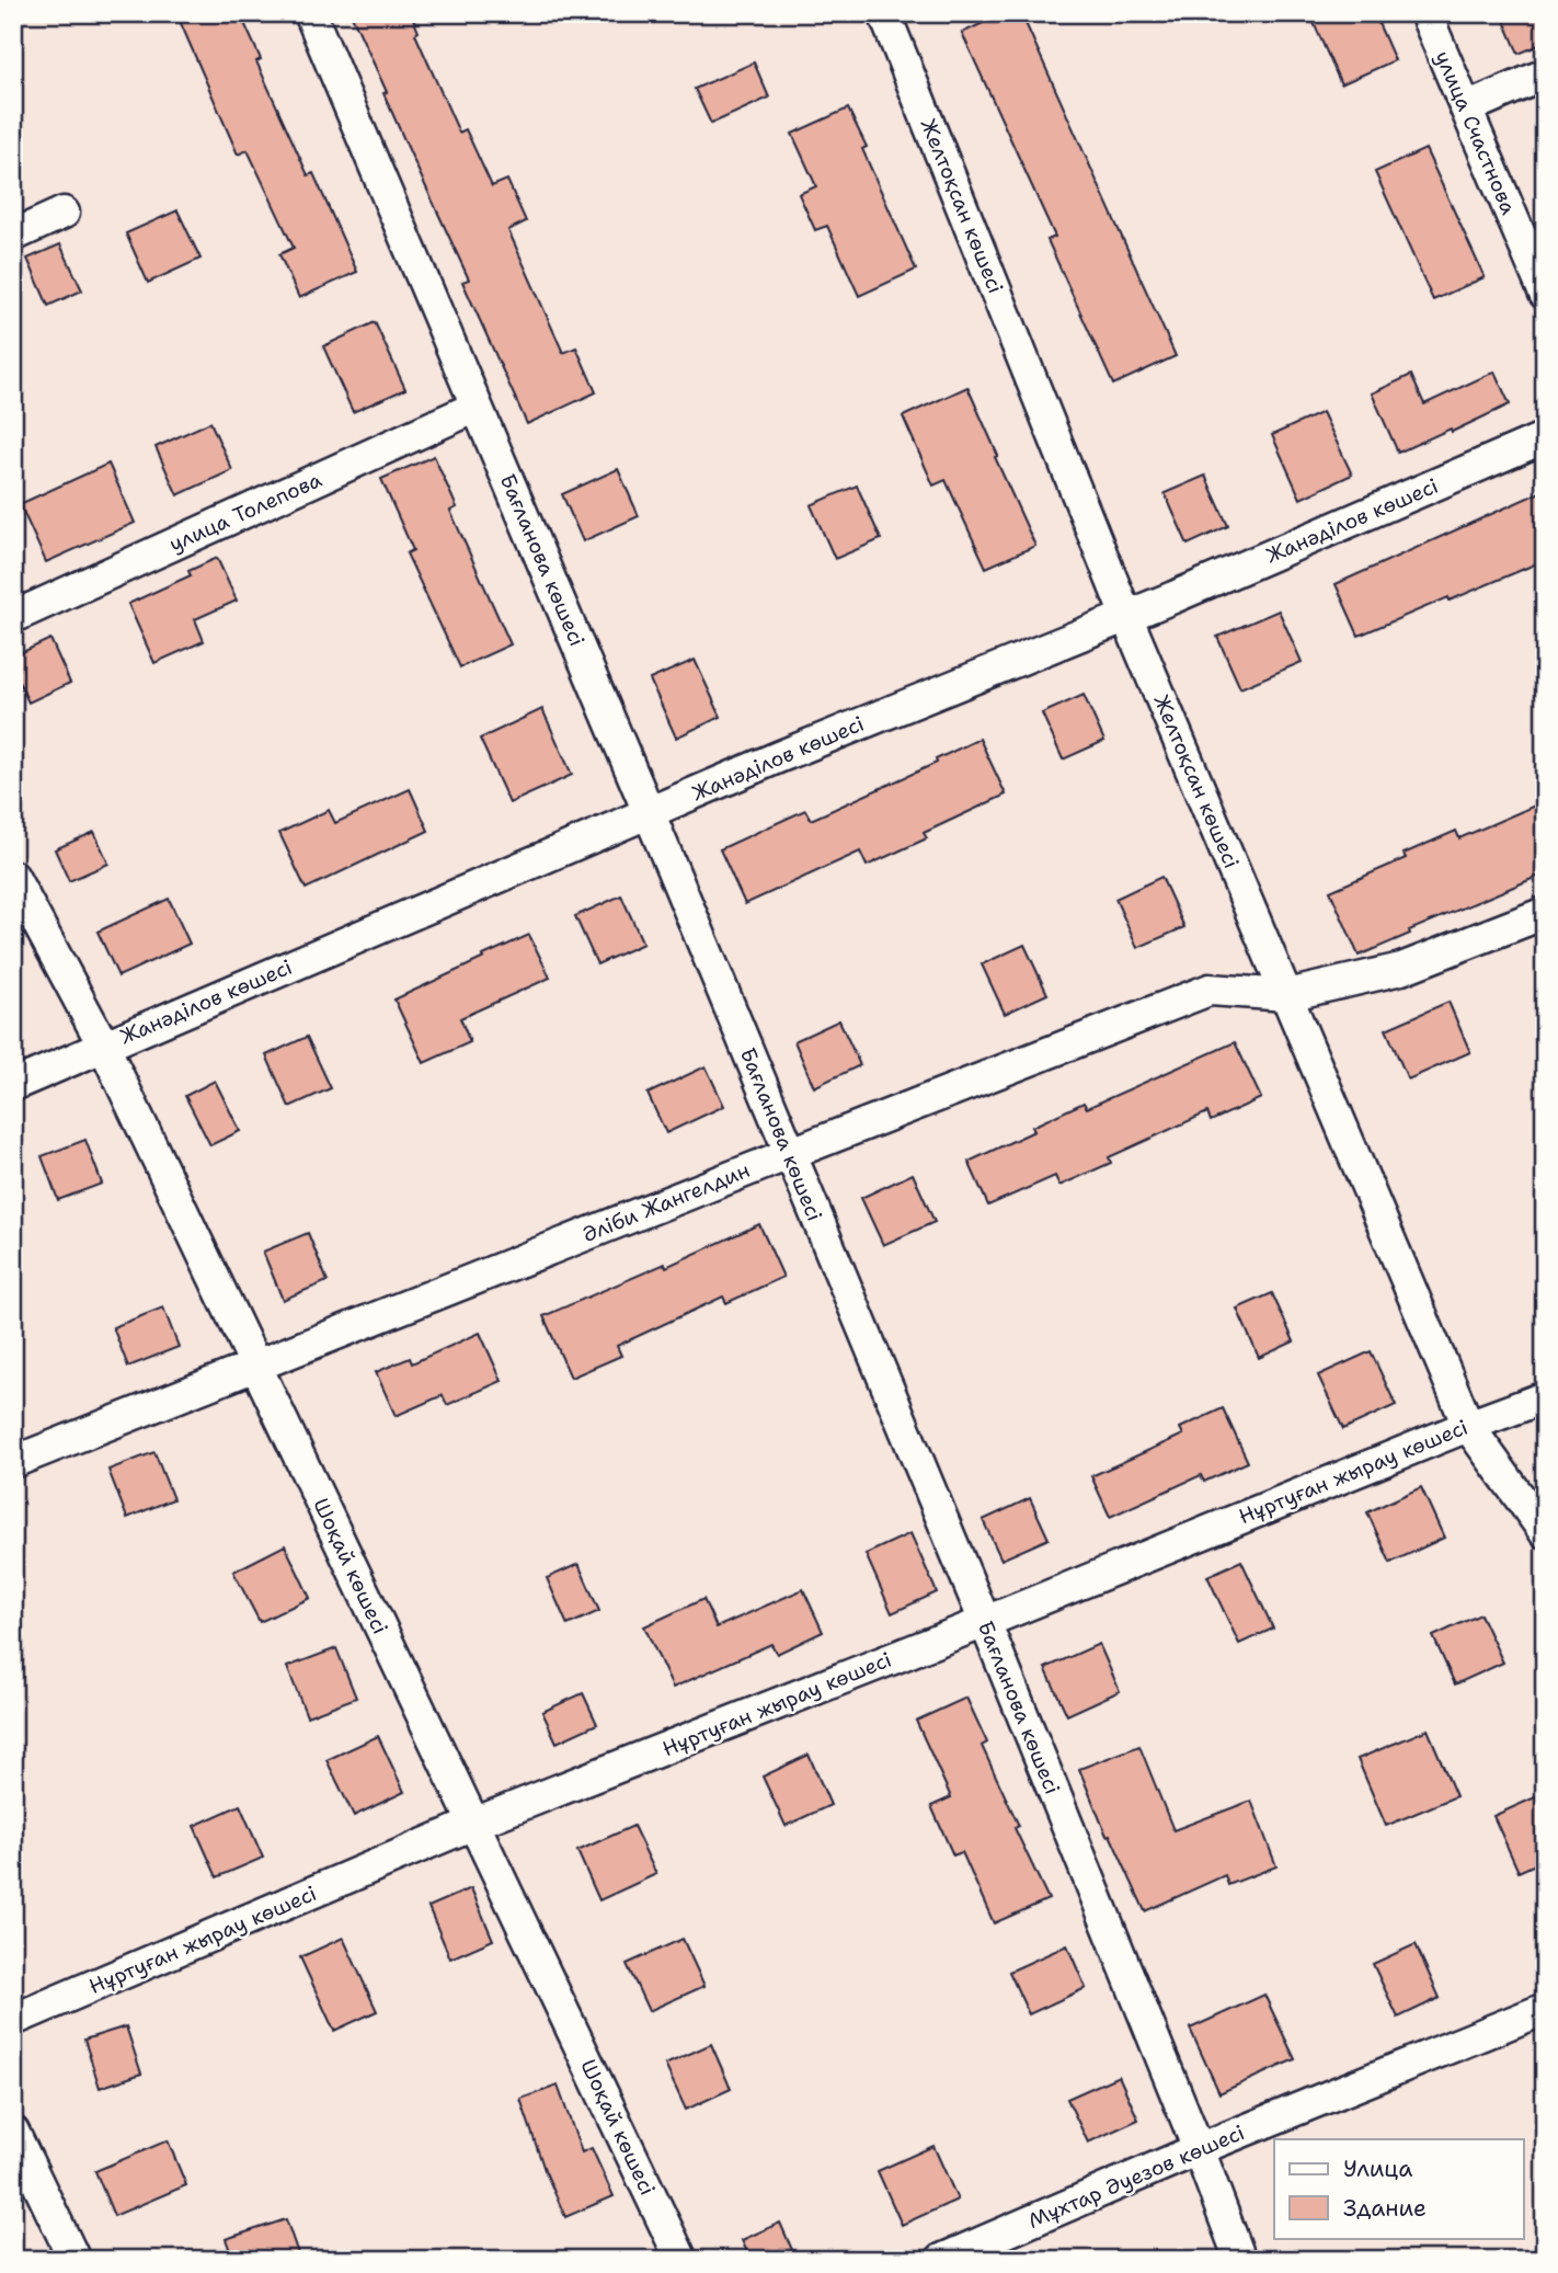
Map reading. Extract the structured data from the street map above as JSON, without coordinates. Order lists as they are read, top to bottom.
{
  "streets": {
    "street": [
      "улица Счастнова",
      "Желтоқсан көшесі",
      "улица Толепова",
      "Жанәділов көшесі",
      "Бағланова көшесі",
      "Әліби Жангелдин",
      "Нұртуған жырау көшесі",
      "Шоқай көшесі",
      "Мұхтар Әуезов көшесі"
    ]
  },
  "crossings": [
    ["Желтоқсан көшесі", "Жанәділов көшесі"],
    ["Желтоқсан көшесі", "Әліби Жангелдин"],
    ["Желтоқсан көшесі", "Нұртуған жырау көшесі"],
    ["улица Толепова", "Бағланова көшесі"],
    ["Жанәділов көшесі", "Бағланова көшесі"],
    ["Жанәділов көшесі", "Шоқай көшесі"],
    ["Бағланова көшесі", "Әліби Жангелдин"],
    ["Бағланова көшесі", "Нұртуған жырау көшесі"],
    ["Бағланова көшесі", "Мұхтар Әуезов көшесі"],
    ["Әліби Жангелдин", "Шоқай көшесі"],
    ["Нұртуған жырау көшесі", "Шоқай көшесі"]
  ],
  "legend": ["Улица", "Здание"]
}
